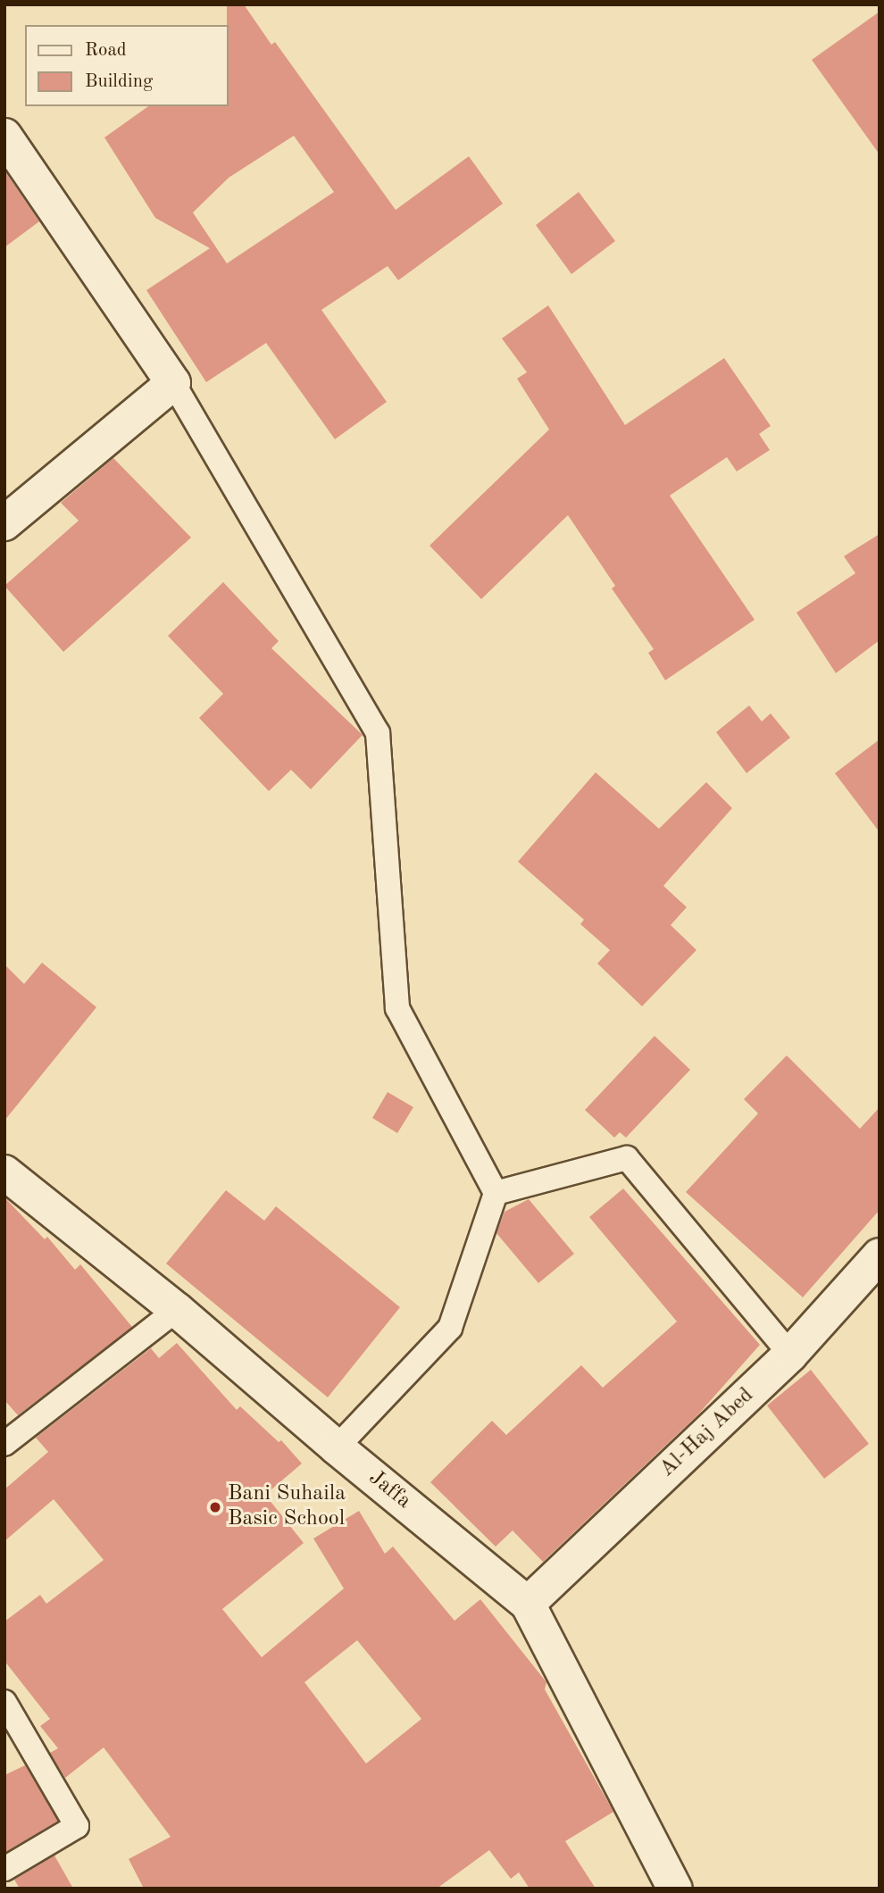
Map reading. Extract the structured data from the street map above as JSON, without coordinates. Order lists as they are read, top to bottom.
{
  "streets": {
    "street": ["Al-Haj Abed", "Jaffa"]
  },
  "crossings": [
    ["Al-Haj Abed", "Jaffa"]
  ],
  "places": ["Bani Suhaila Basic School"],
  "legend": ["Road", "Building"]
}
